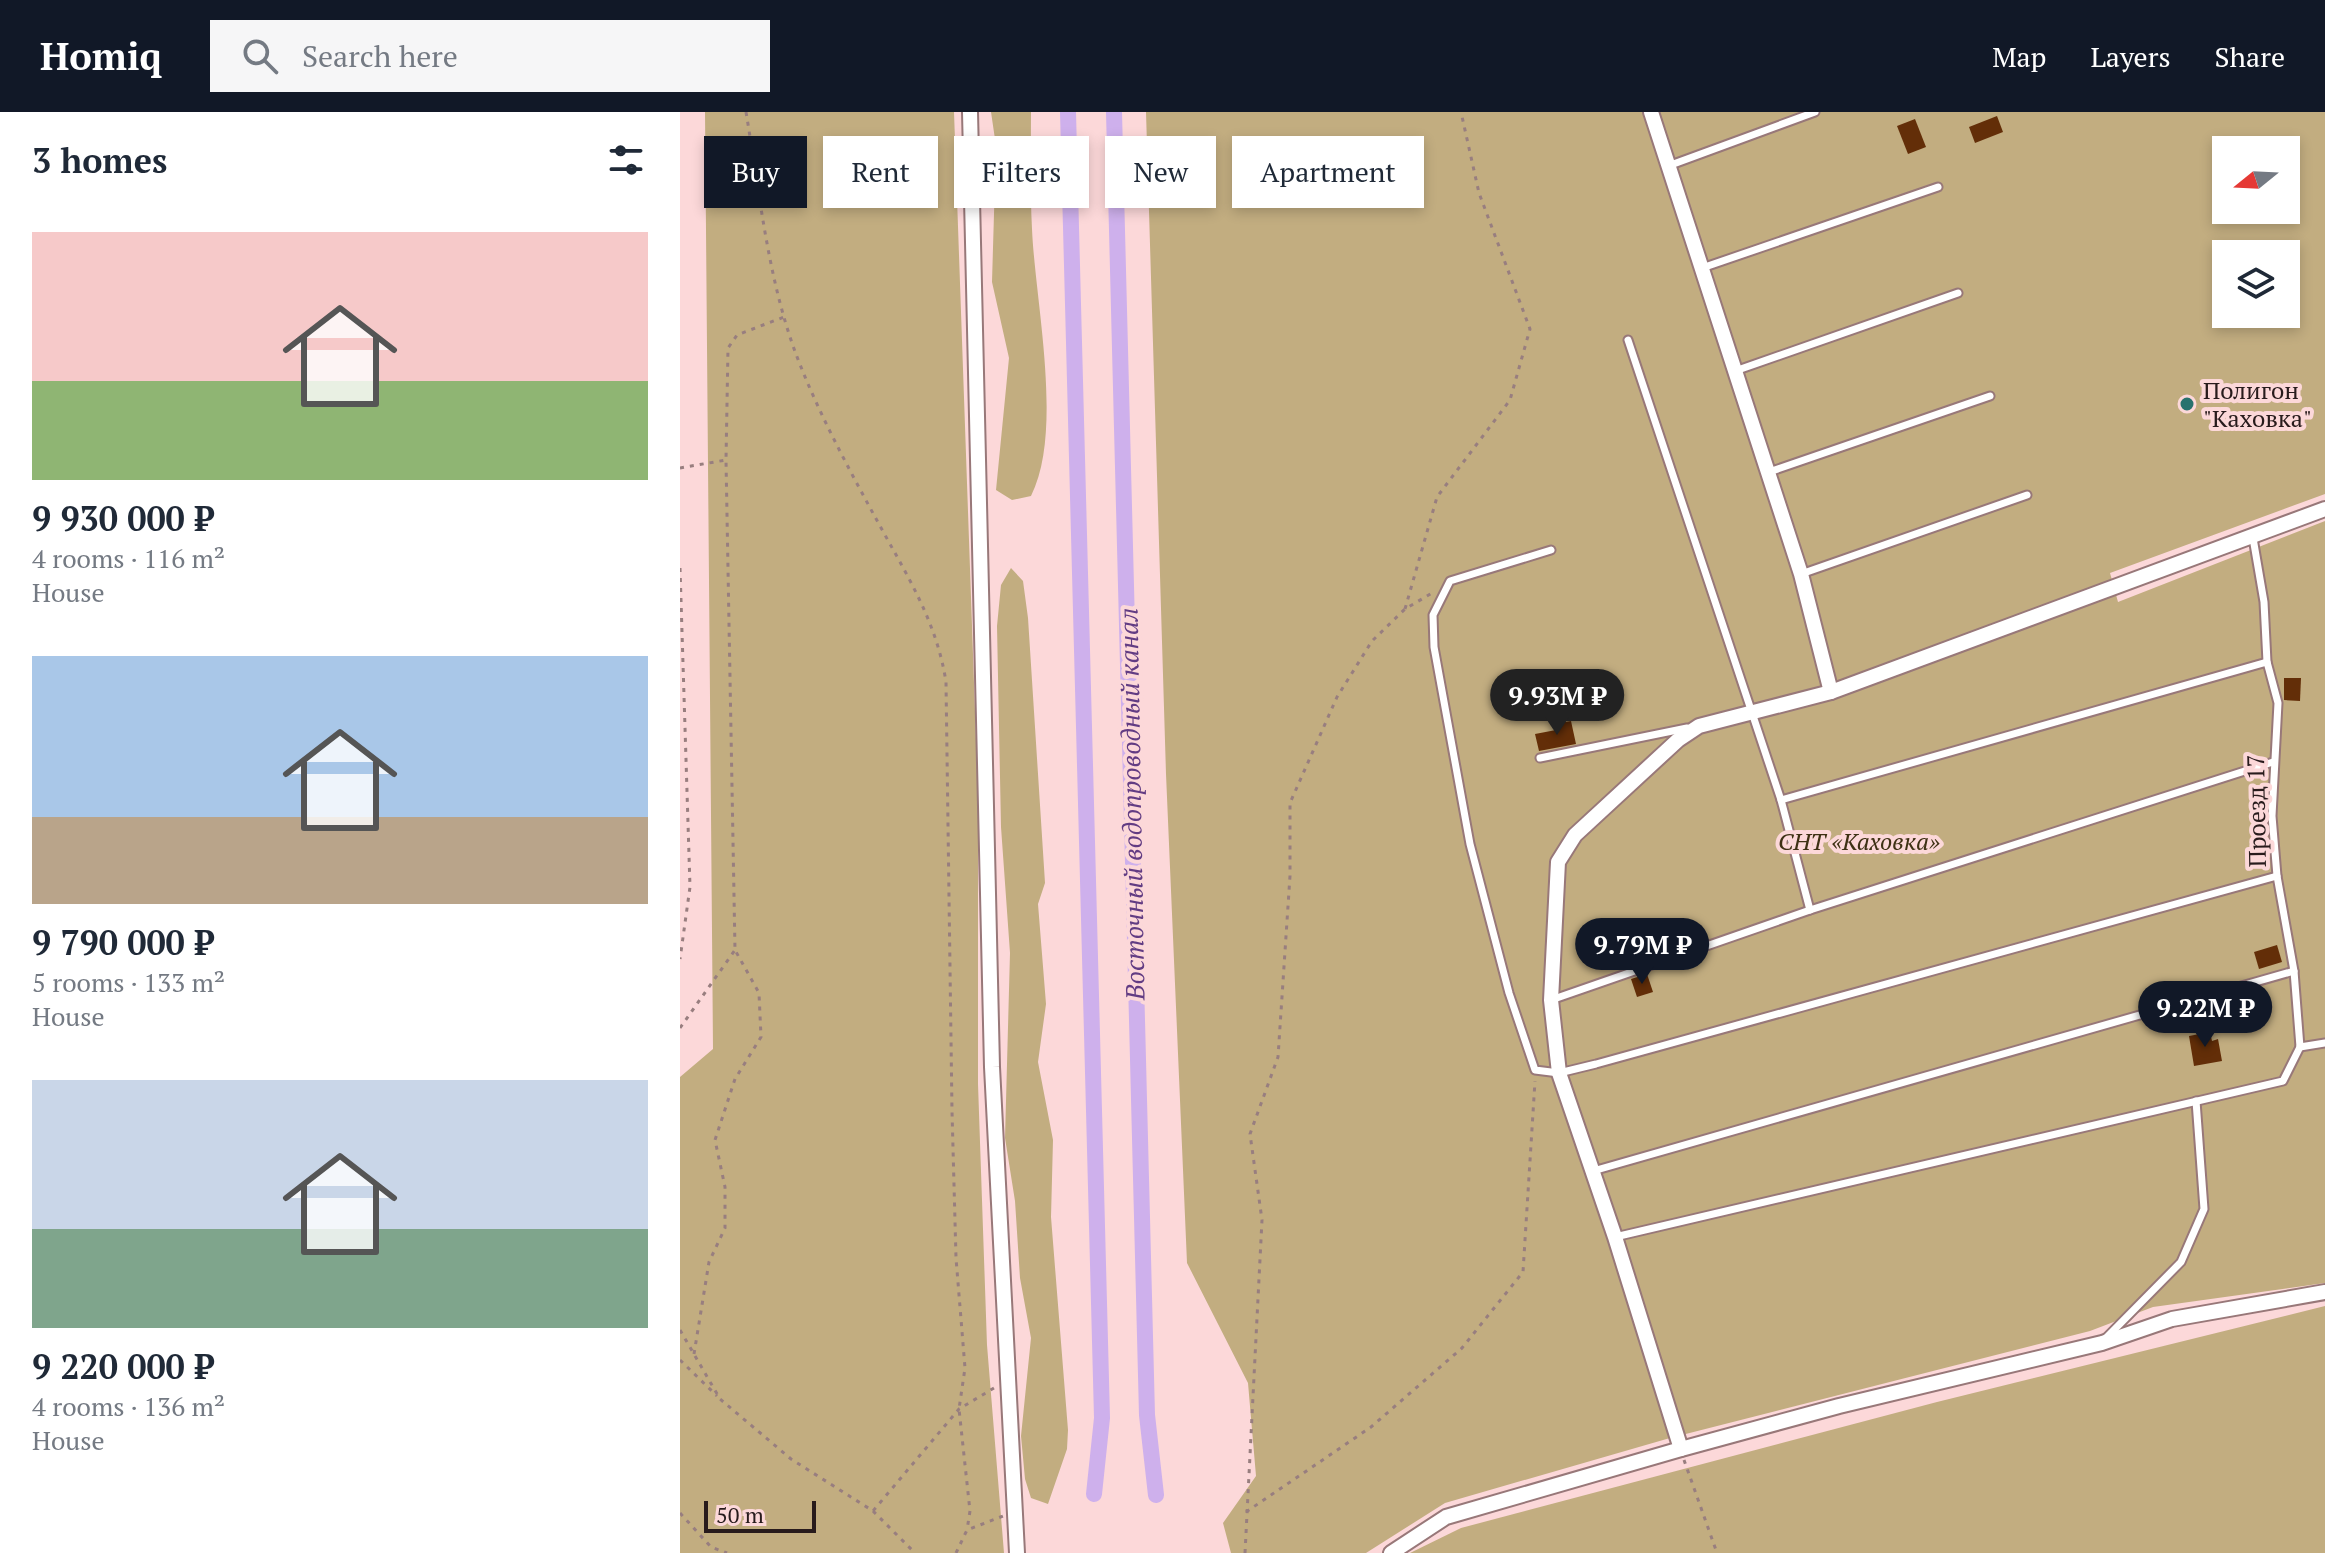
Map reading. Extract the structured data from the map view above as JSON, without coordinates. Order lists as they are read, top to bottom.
{
  "streets": {
    "lane": ["Проезд 17"]
  },
  "water": ["Восточный водопроводный канал"],
  "parks": ["СНТ «Каховка»"],
  "places": ["Полигон \"Каховка\""],
  "scale_bar": "50 m",
  "north": "left",
  "page": {
    "header": "Homiq",
    "search": "Search here",
    "nav": ["Map", "Layers", "Share"],
    "heading": "3 homes",
    "chip": [
      "Buy",
      "Rent",
      "Filters",
      "New",
      "Apartment"
    ],
    "list": [
      {
        "name": "9 930 000 ₽",
        "note": "4 rooms · 116 m² · House"
      },
      {
        "name": "9 790 000 ₽",
        "note": "5 rooms · 133 m² · House"
      },
      {
        "name": "9 220 000 ₽",
        "note": "4 rooms · 136 m² · House"
      }
    ],
    "price": ["9.93M ₽", "9.79M ₽", "9.22M ₽"],
    "scale": "50 m"
  }
}
